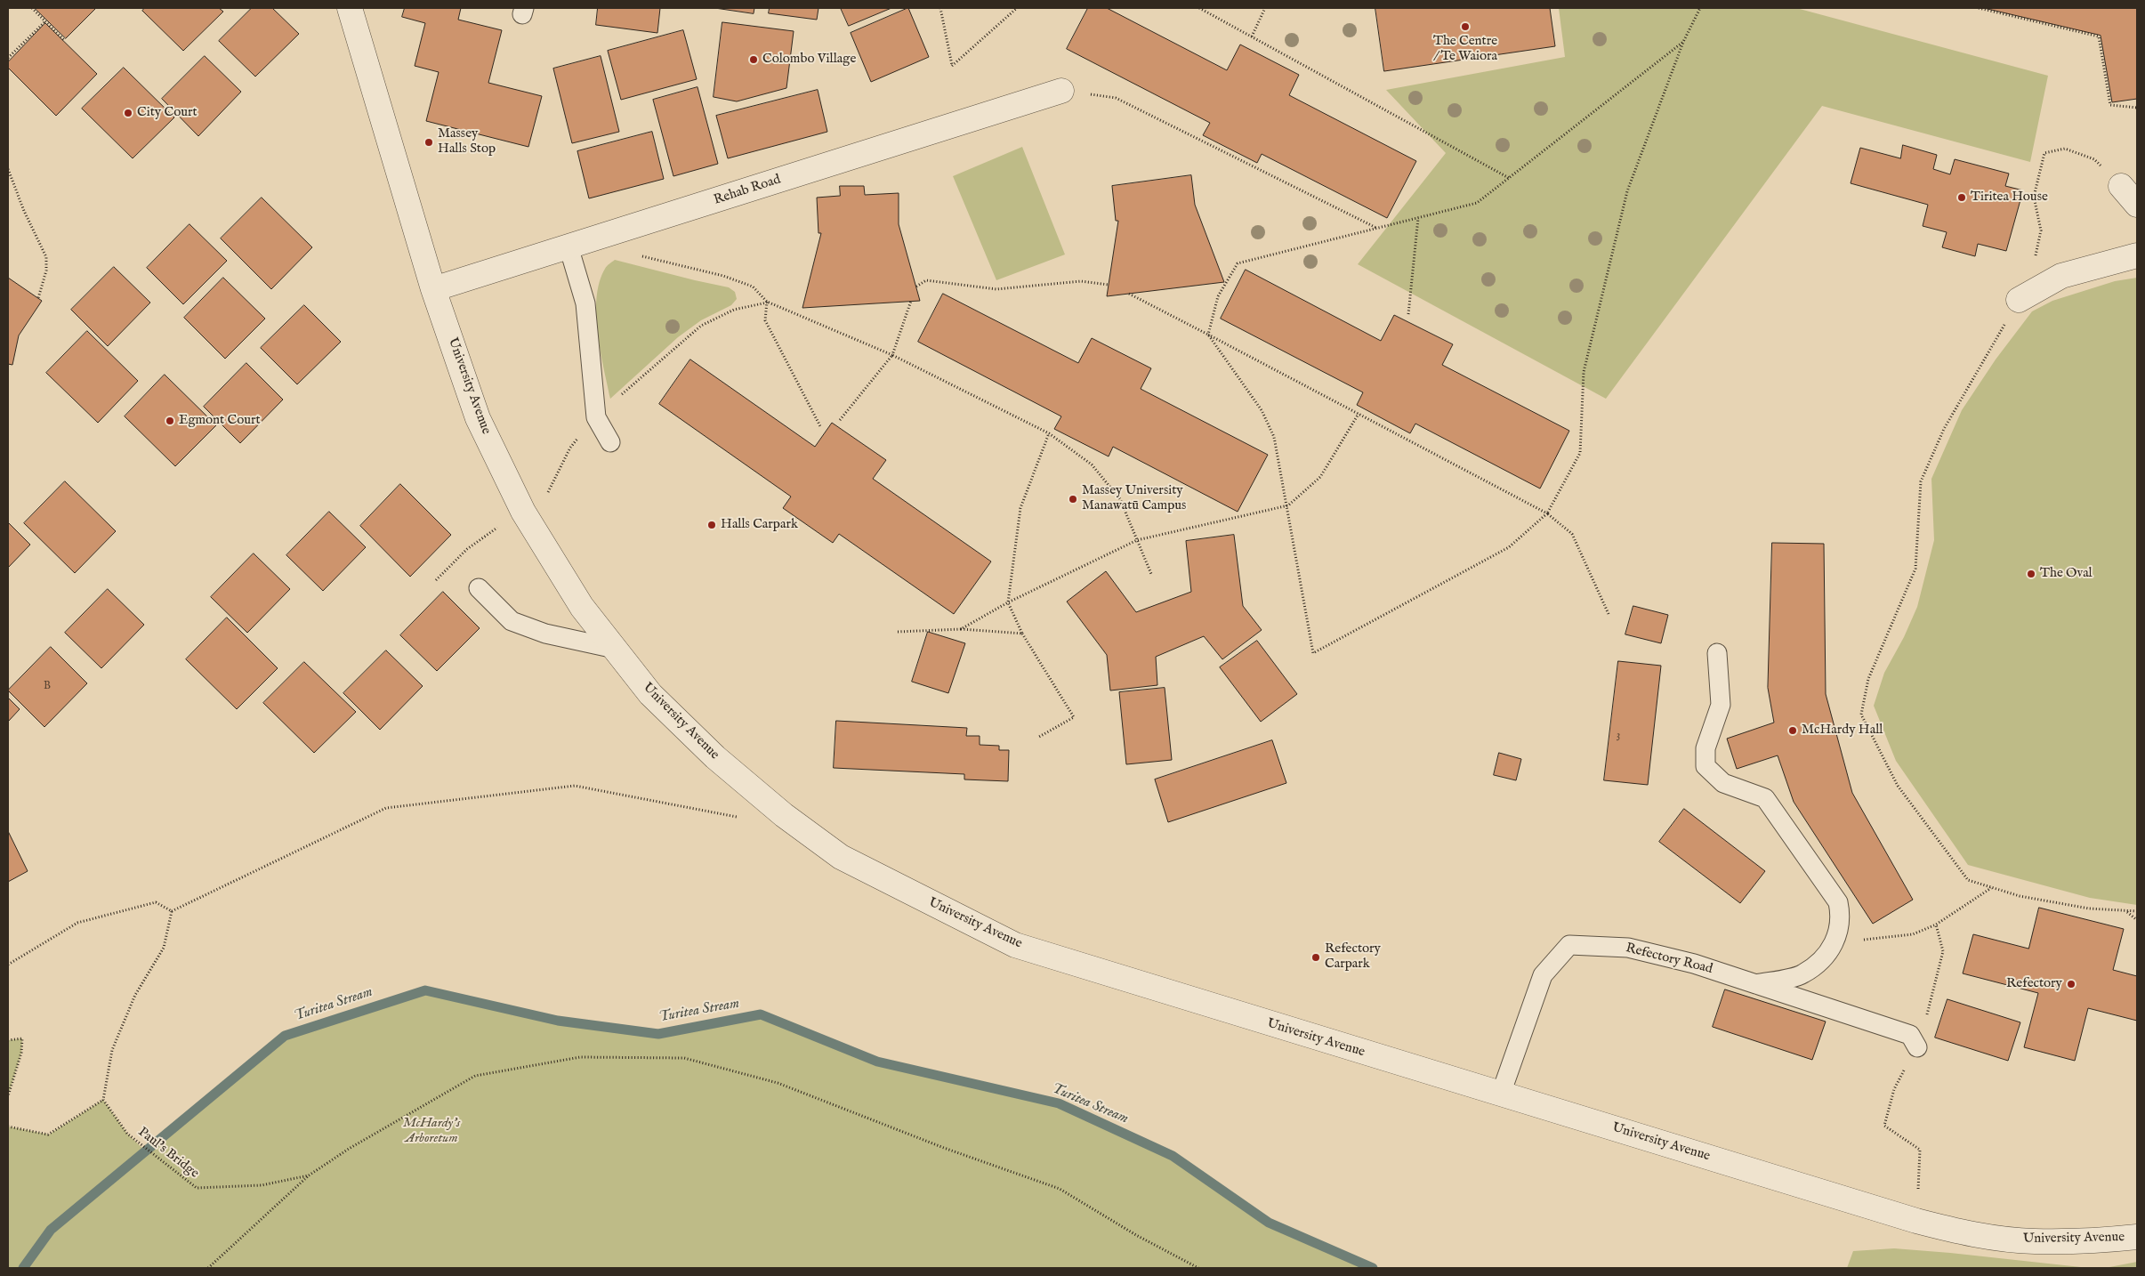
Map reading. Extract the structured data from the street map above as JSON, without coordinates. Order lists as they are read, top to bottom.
{
  "streets": {
    "street": ["Rehab Road", "University Avenue"],
    "lane": ["Refectory Road"],
    "path": ["Paul's Bridge"]
  },
  "crossings": [
    ["Rehab Road", "University Avenue"],
    ["University Avenue", "Refectory Road"]
  ],
  "water": ["Turitea Stream"],
  "parks": ["McHardy's Arboretum"],
  "places": [
    "The Centre / Te Waiora",
    "Colombo Village",
    "City Court",
    "Massey Halls Stop",
    "Tiritea House",
    "Egmont Court",
    "Massey University Manawatū Campus",
    "Halls Carpark",
    "The Oval",
    "McHardy Hall",
    "Refectory Carpark",
    "Refectory"
  ],
  "house_numbers": ["B", "3"]
}
